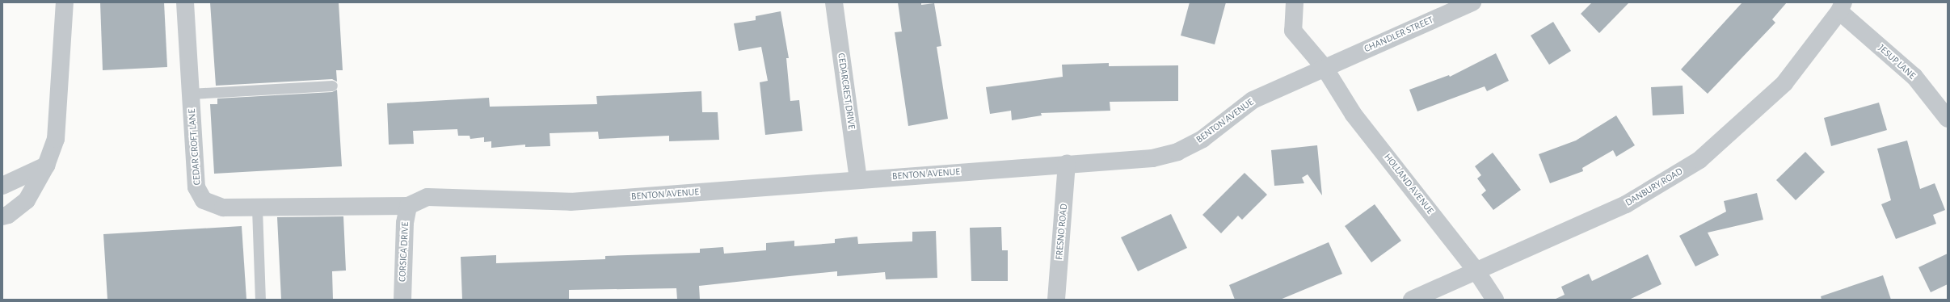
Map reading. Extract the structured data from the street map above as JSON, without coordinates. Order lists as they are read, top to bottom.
{
  "streets": {
    "street": [
      "CHANDLER STREET",
      "JESUP LANE",
      "CEDARCREST DRIVE",
      "BENTON AVENUE",
      "CEDAR CROFT LANE",
      "HOLLAND AVENUE",
      "DANBURY ROAD",
      "FRESNO ROAD",
      "CORSICA DRIVE"
    ]
  },
  "crossings": [
    ["CHANDLER STREET", "BENTON AVENUE"],
    ["CHANDLER STREET", "HOLLAND AVENUE"],
    ["JESUP LANE", "DANBURY ROAD"],
    ["CEDARCREST DRIVE", "BENTON AVENUE"],
    ["BENTON AVENUE", "CEDAR CROFT LANE"],
    ["BENTON AVENUE", "HOLLAND AVENUE"],
    ["BENTON AVENUE", "FRESNO ROAD"],
    ["BENTON AVENUE", "CORSICA DRIVE"],
    ["CEDAR CROFT LANE", "CORSICA DRIVE"],
    ["HOLLAND AVENUE", "DANBURY ROAD"]
  ]
}
